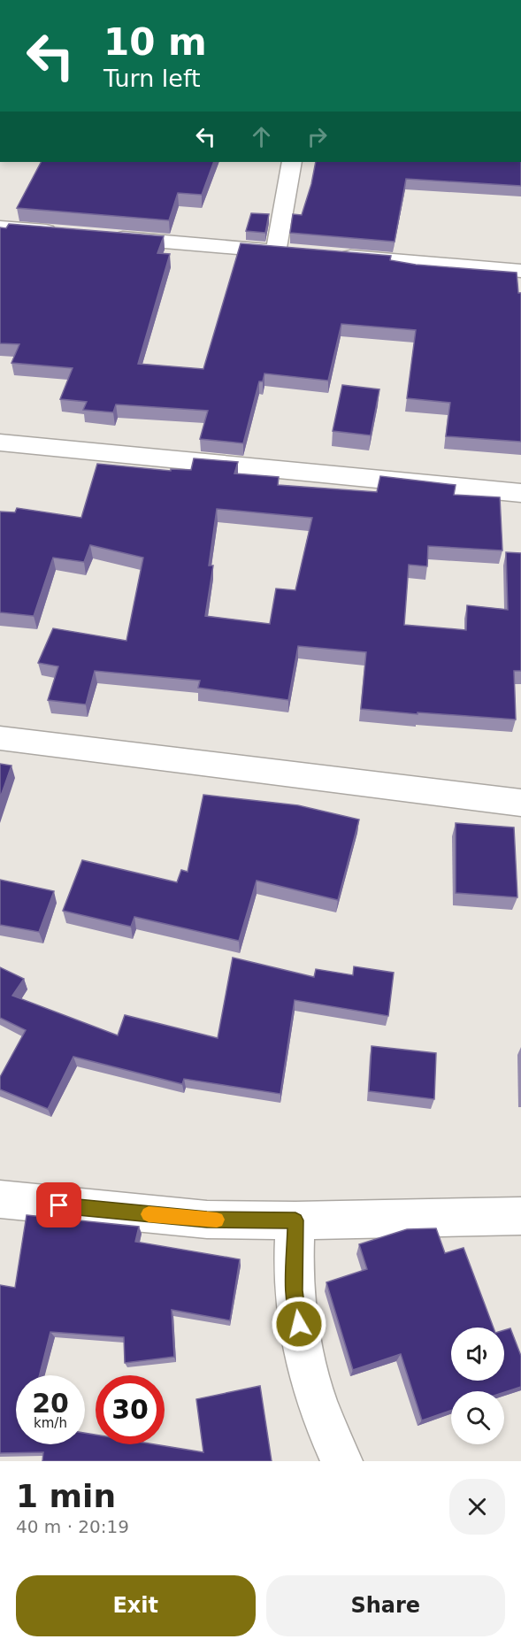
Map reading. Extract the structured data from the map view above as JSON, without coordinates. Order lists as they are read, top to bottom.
{
  "page": {
    "turn": ["10 m", "Turn left"],
    "speed": "20 km/h",
    "limit": "30",
    "heading": ["1 min", "40 m · 20:19"],
    "buttons": ["Exit", "Share"]
  }
}
